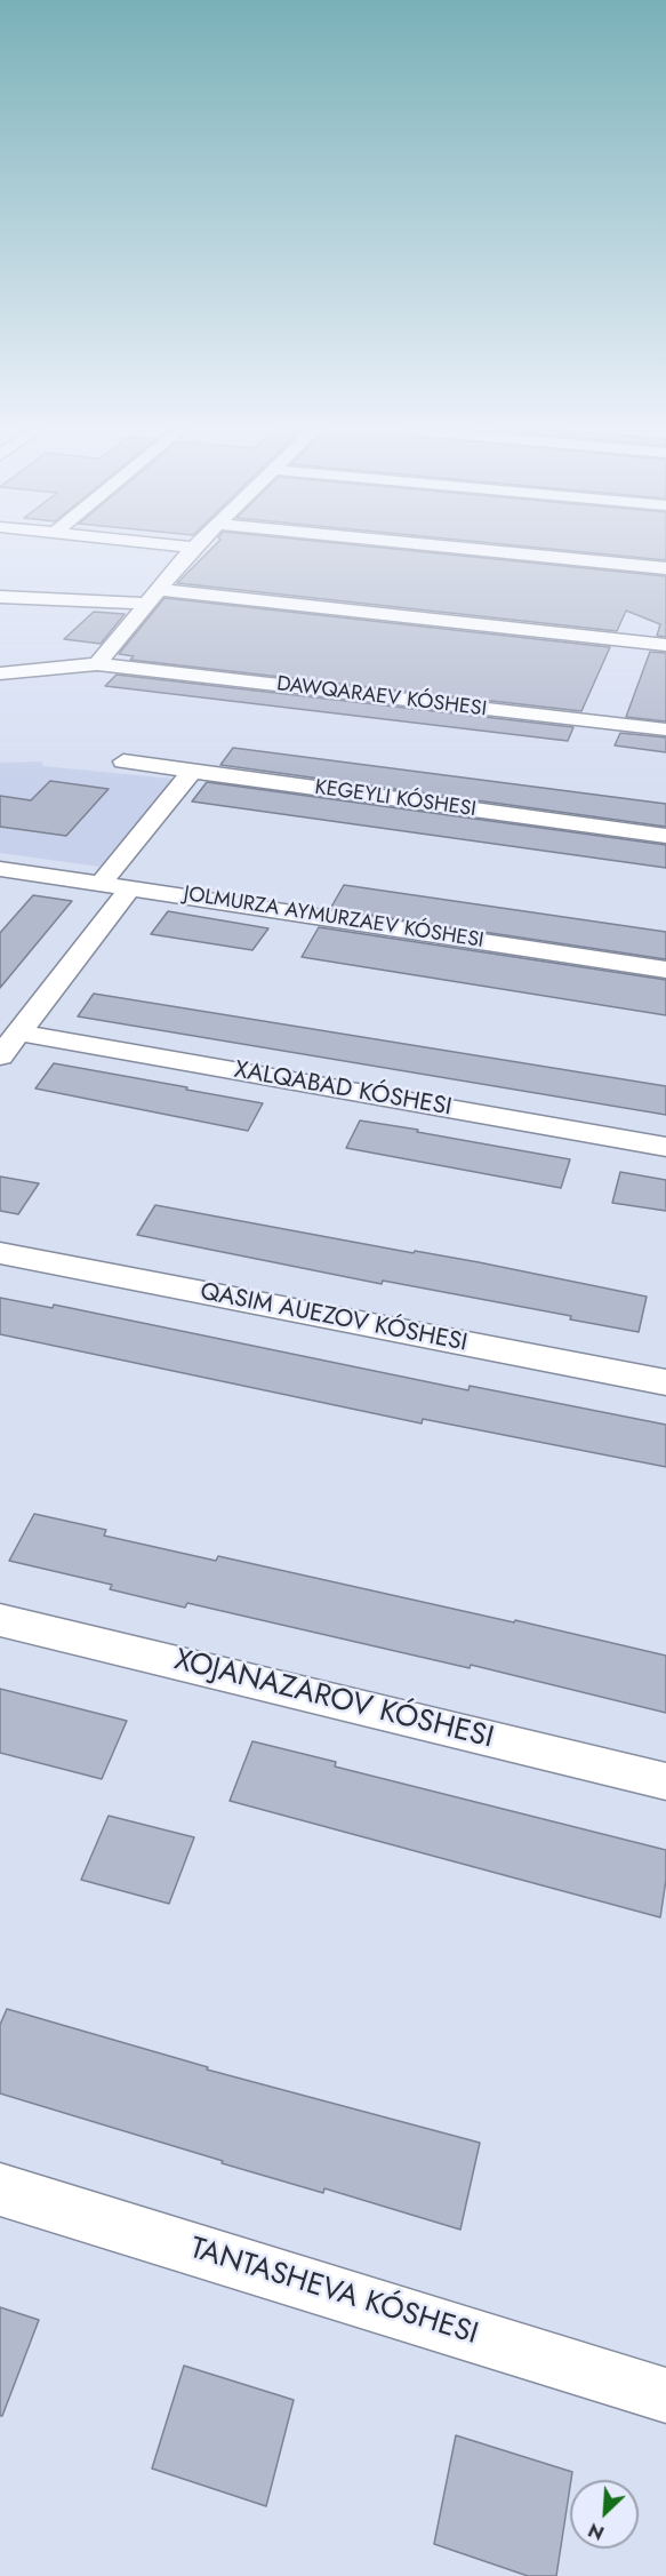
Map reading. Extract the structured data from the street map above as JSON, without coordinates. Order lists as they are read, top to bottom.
{
  "streets": {
    "street": [
      "DAWQARAEV KÓSHESI",
      "KEGEYLI KÓSHESI",
      "JOLMURZA AYMURZAEV KÓSHESI",
      "XALQABAD KÓSHESI",
      "XOJANAZAROV KÓSHESI",
      "TANTASHEVA KÓSHESI"
    ]
  },
  "north": "bottom left"
}
